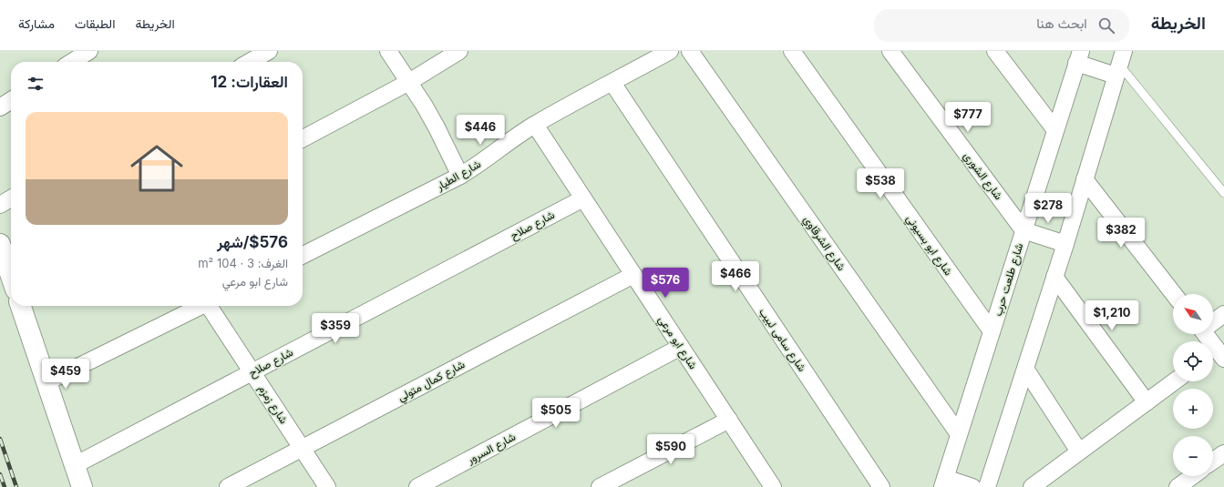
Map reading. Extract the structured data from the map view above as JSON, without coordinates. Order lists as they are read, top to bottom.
{
  "streets": {
    "street": [
      "شارع الطيار",
      "شارع الشوري",
      "شارع صلاح",
      "شارع الشرقاوي",
      "شارع ابو بسيوني",
      "شارع طلعت حرب",
      "شارع سامى لبيب",
      "شارع ابو مرعي",
      "شارع كمال متولي",
      "شارع زمزم",
      "شارع السرور"
    ]
  },
  "crossings": [
    ["شارع الطيار", "شارع سامى لبيب"],
    ["شارع الطيار", "شارع ابو مرعي"],
    ["شارع الشوري", "شارع طلعت حرب"],
    ["شارع صلاح", "شارع ابو مرعي"],
    ["شارع صلاح", "شارع زمزم"],
    ["شارع الشرقاوي", "شارع طلعت حرب"],
    ["شارع ابو بسيوني", "شارع طلعت حرب"],
    ["شارع ابو مرعي", "شارع كمال متولي"],
    ["شارع ابو مرعي", "شارع السرور"],
    ["شارع كمال متولي", "شارع زمزم"]
  ],
  "north": "top left",
  "page": {
    "header": "الخريطة",
    "search": "ابحث هنا",
    "nav": ["الخريطة", "الطبقات", "مشاركة"],
    "heading": "العقارات: 12",
    "price": [
      "$777",
      "$446",
      "$538",
      "$278",
      "$382",
      "$466",
      "$576",
      "$1,210",
      "$359",
      "$459",
      "$505",
      "$590"
    ],
    "list": [
      {
        "name": "$576/شهر",
        "note": "الغرف: 3 · 104 m² · شارع ابو مرعي"
      }
    ],
    "map_buttons": ["+", "−"]
  }
}
